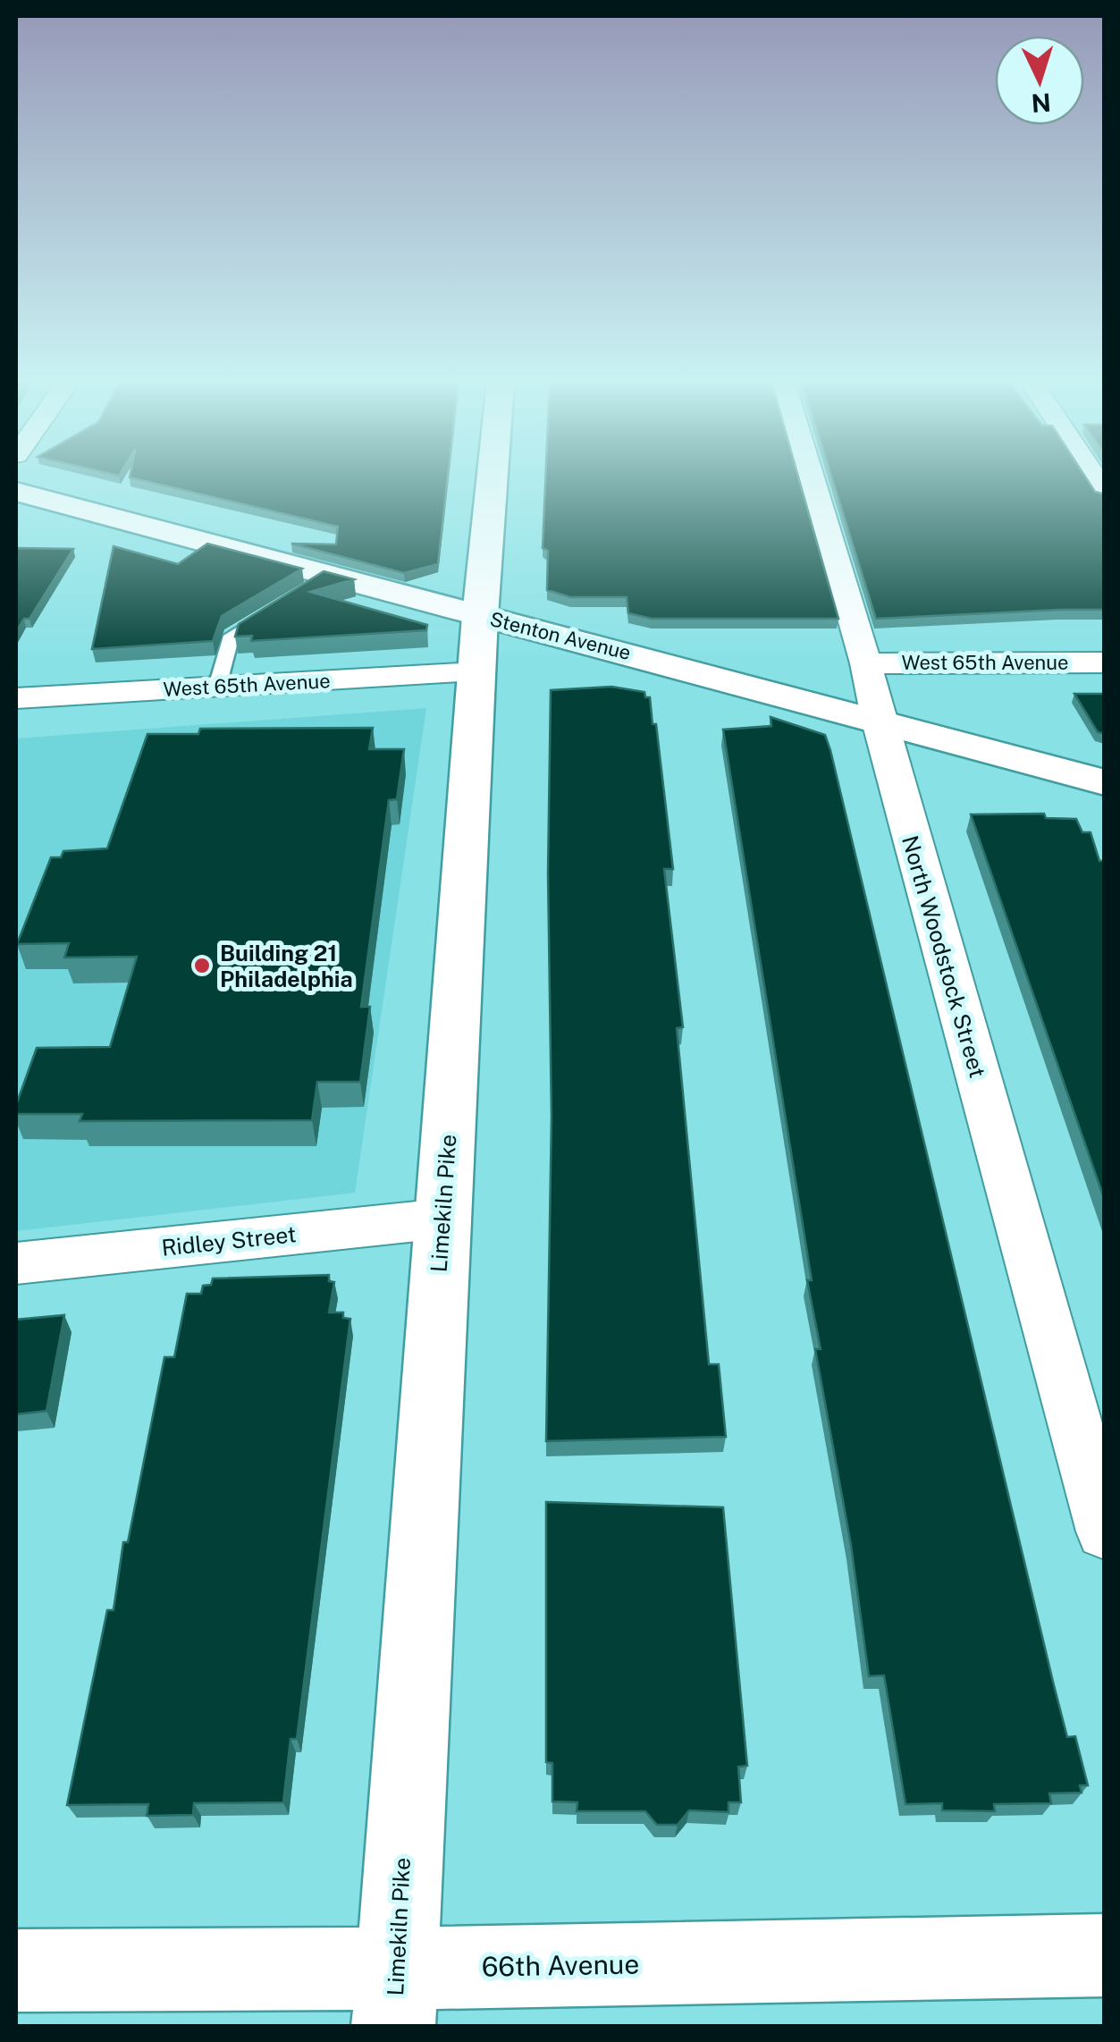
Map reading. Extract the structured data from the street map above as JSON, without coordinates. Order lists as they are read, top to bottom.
{
  "streets": {
    "street": [
      "Stenton Avenue",
      "West 65th Avenue",
      "North Woodstock Street",
      "Limekiln Pike",
      "Ridley Street",
      "66th Avenue"
    ]
  },
  "crossings": [
    ["Stenton Avenue", "West 65th Avenue"],
    ["Stenton Avenue", "North Woodstock Street"],
    ["Stenton Avenue", "Limekiln Pike"],
    ["West 65th Avenue", "North Woodstock Street"],
    ["West 65th Avenue", "Limekiln Pike"],
    ["Limekiln Pike", "Ridley Street"],
    ["Limekiln Pike", "66th Avenue"]
  ],
  "places": ["Building 21 Philadelphia"],
  "north": "bottom"
}
